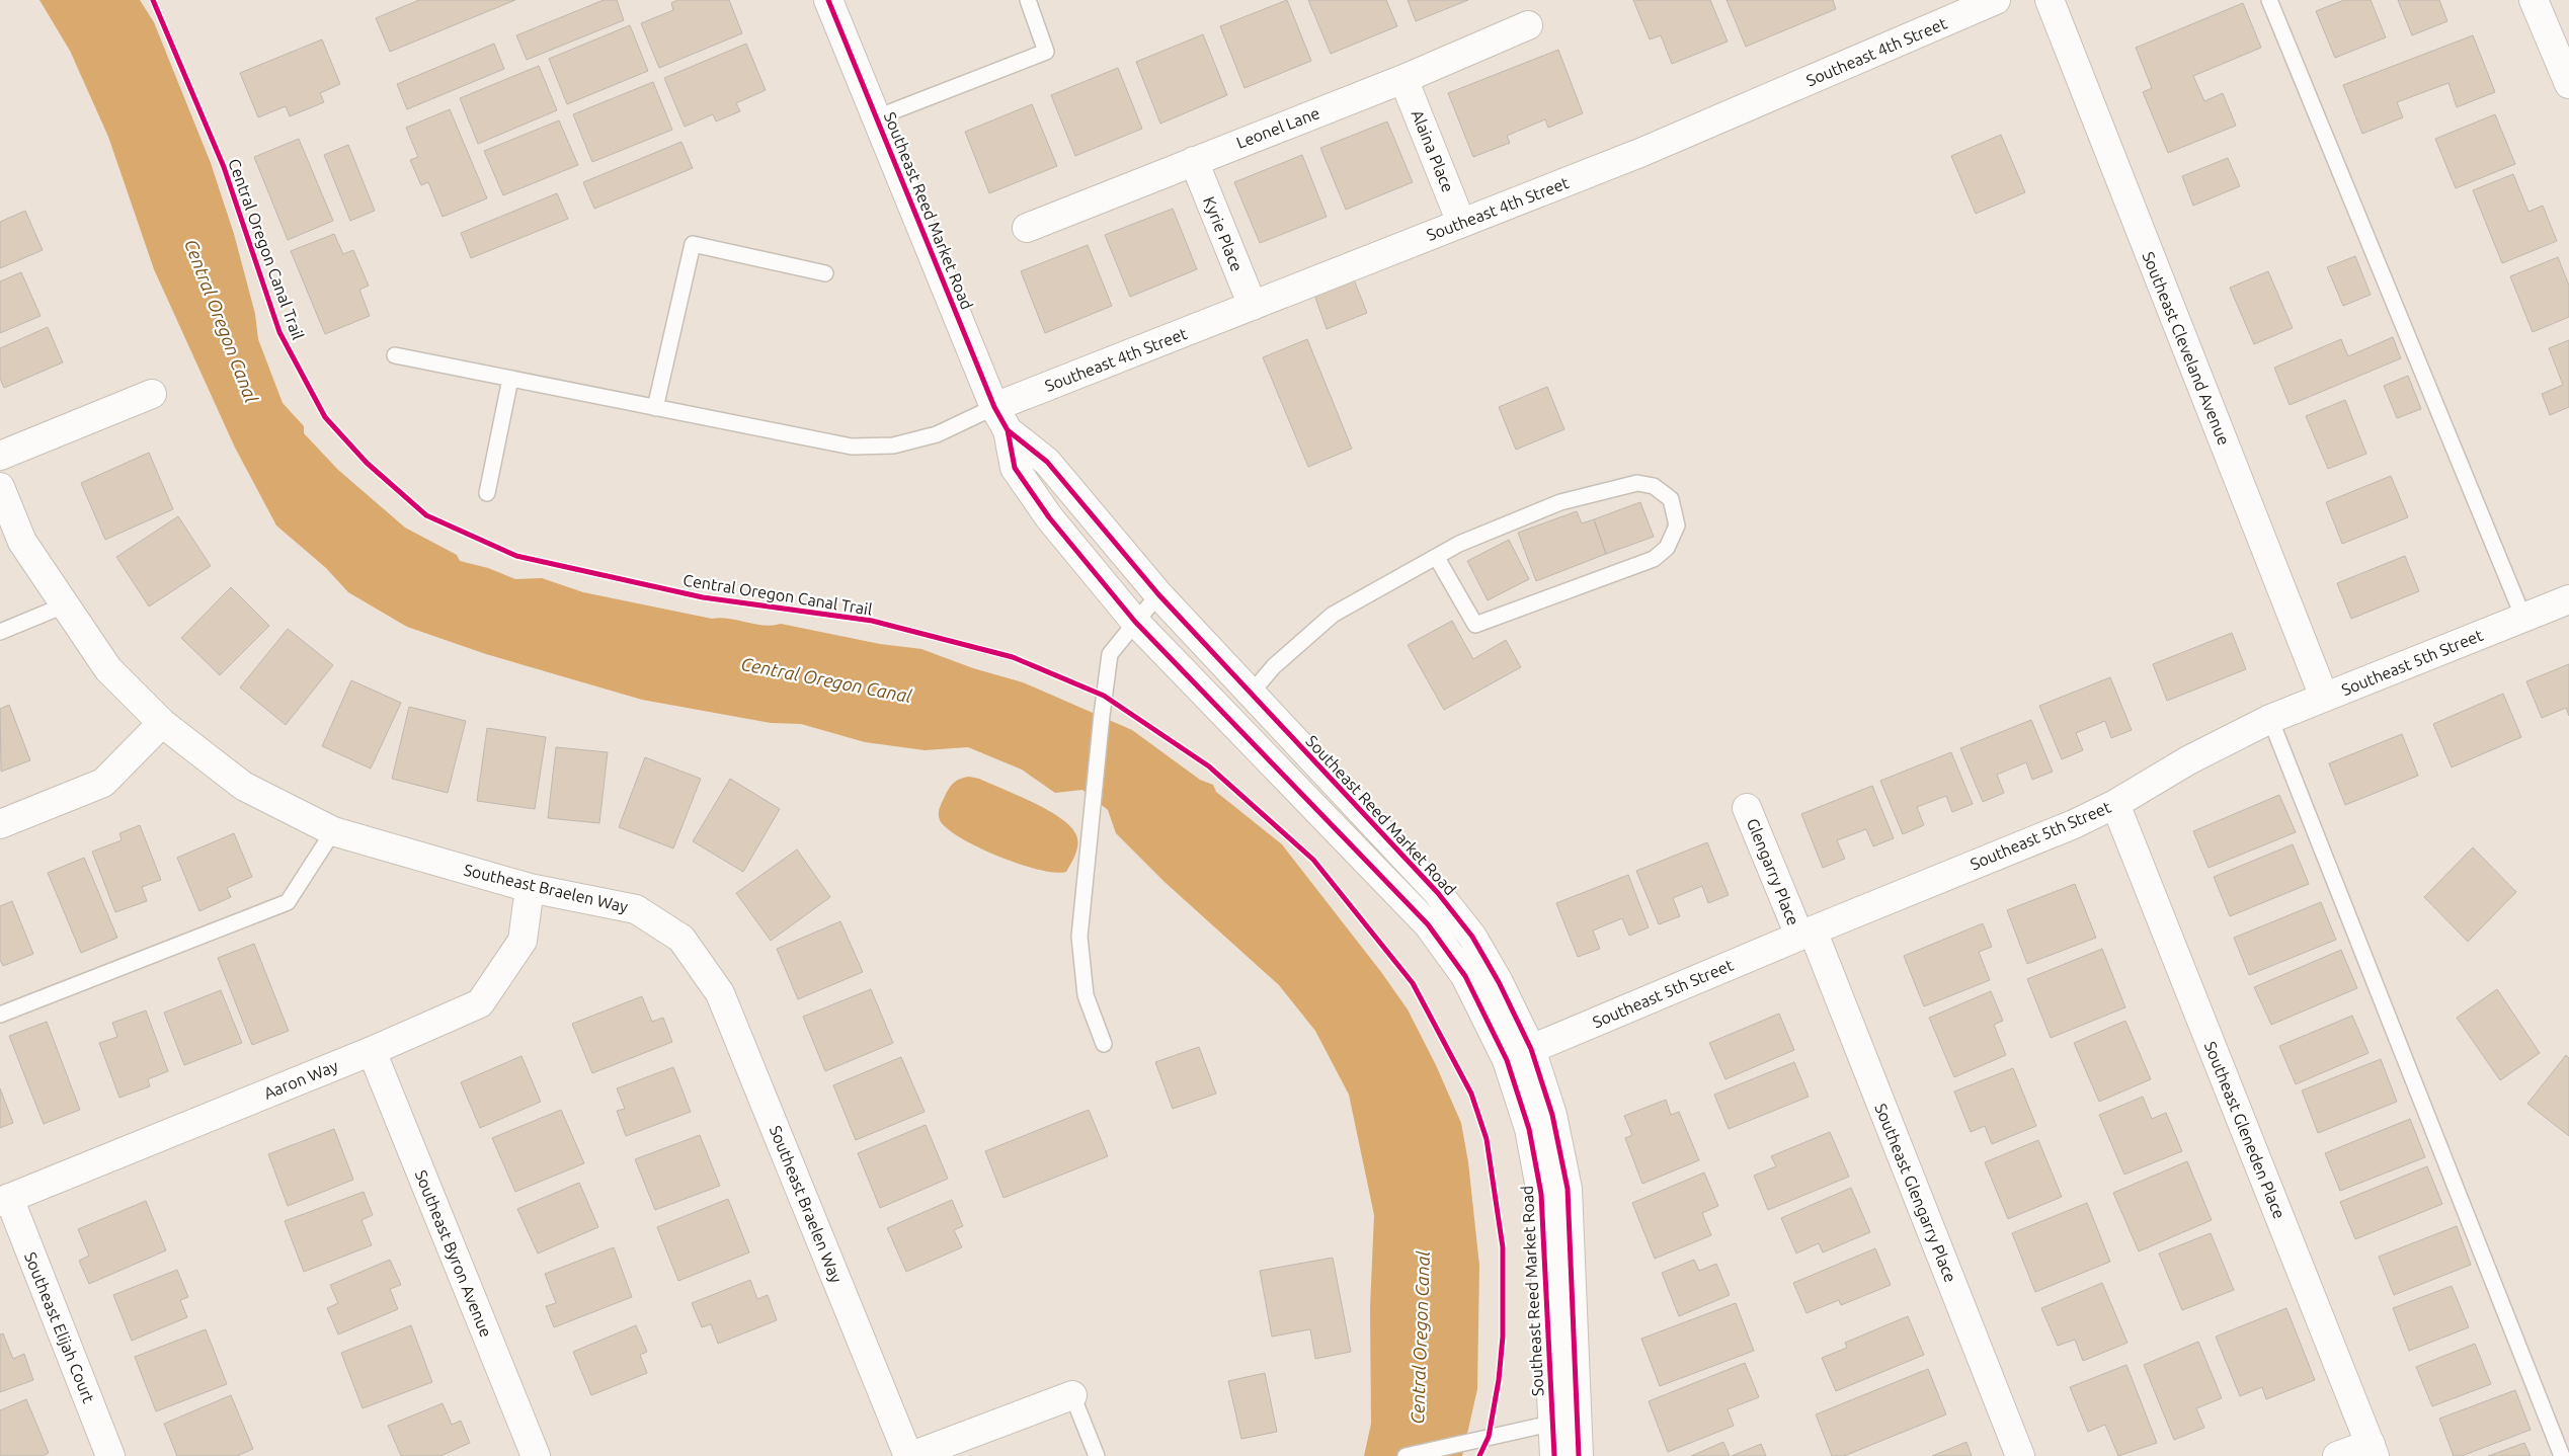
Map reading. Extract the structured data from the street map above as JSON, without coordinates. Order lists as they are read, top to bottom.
{
  "streets": {
    "street": [
      "Southeast 4th Street",
      "Leonel Lane",
      "Alaina Place",
      "Southeast Reed Market Road",
      "Kyrie Place",
      "Southeast Cleveland Avenue",
      "Southeast 5th Street",
      "Glengarry Place",
      "Southeast Braelen Way",
      "Aaron Way",
      "Southeast Gleneden Place",
      "Southeast Glengarry Place",
      "Southeast Byron Avenue",
      "Southeast Elijah Court"
    ],
    "cycle path": ["Central Oregon Canal Trail"]
  },
  "crossings": [
    ["Southeast 4th Street", "Alaina Place"],
    ["Southeast 4th Street", "Southeast Reed Market Road"],
    ["Southeast 4th Street", "Kyrie Place"],
    ["Leonel Lane", "Alaina Place"],
    ["Leonel Lane", "Kyrie Place"],
    ["Southeast Reed Market Road", "Southeast 5th Street"],
    ["Southeast Cleveland Avenue", "Southeast 5th Street"],
    ["Southeast 5th Street", "Glengarry Place"],
    ["Southeast 5th Street", "Southeast Gleneden Place"],
    ["Southeast 5th Street", "Southeast Glengarry Place"],
    ["Glengarry Place", "Southeast Glengarry Place"],
    ["Southeast Braelen Way", "Aaron Way"],
    ["Aaron Way", "Southeast Byron Avenue"],
    ["Aaron Way", "Southeast Elijah Court"]
  ],
  "water": ["Central Oregon Canal"]
}
